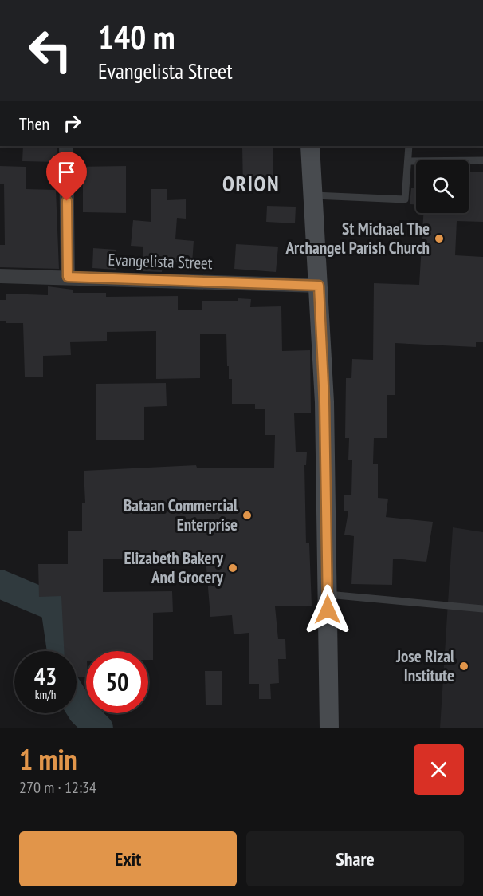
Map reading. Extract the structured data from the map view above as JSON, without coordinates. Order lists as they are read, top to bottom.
{
  "streets": {
    "street": ["Evangelista Street"]
  },
  "districts": ["ORION"],
  "places": [
    "St Michael The Archangel Parish Church",
    "Bataan Commercial Enterprise",
    "Elizabeth Bakery And Grocery",
    "Jose Rizal Institute"
  ],
  "page": {
    "turn": ["140 m", "Evangelista Street"],
    "then": "Then",
    "speed": "43 km/h",
    "limit": "50",
    "heading": ["1 min", "270 m · 12:34"],
    "buttons": ["Exit", "Share"]
  }
}
